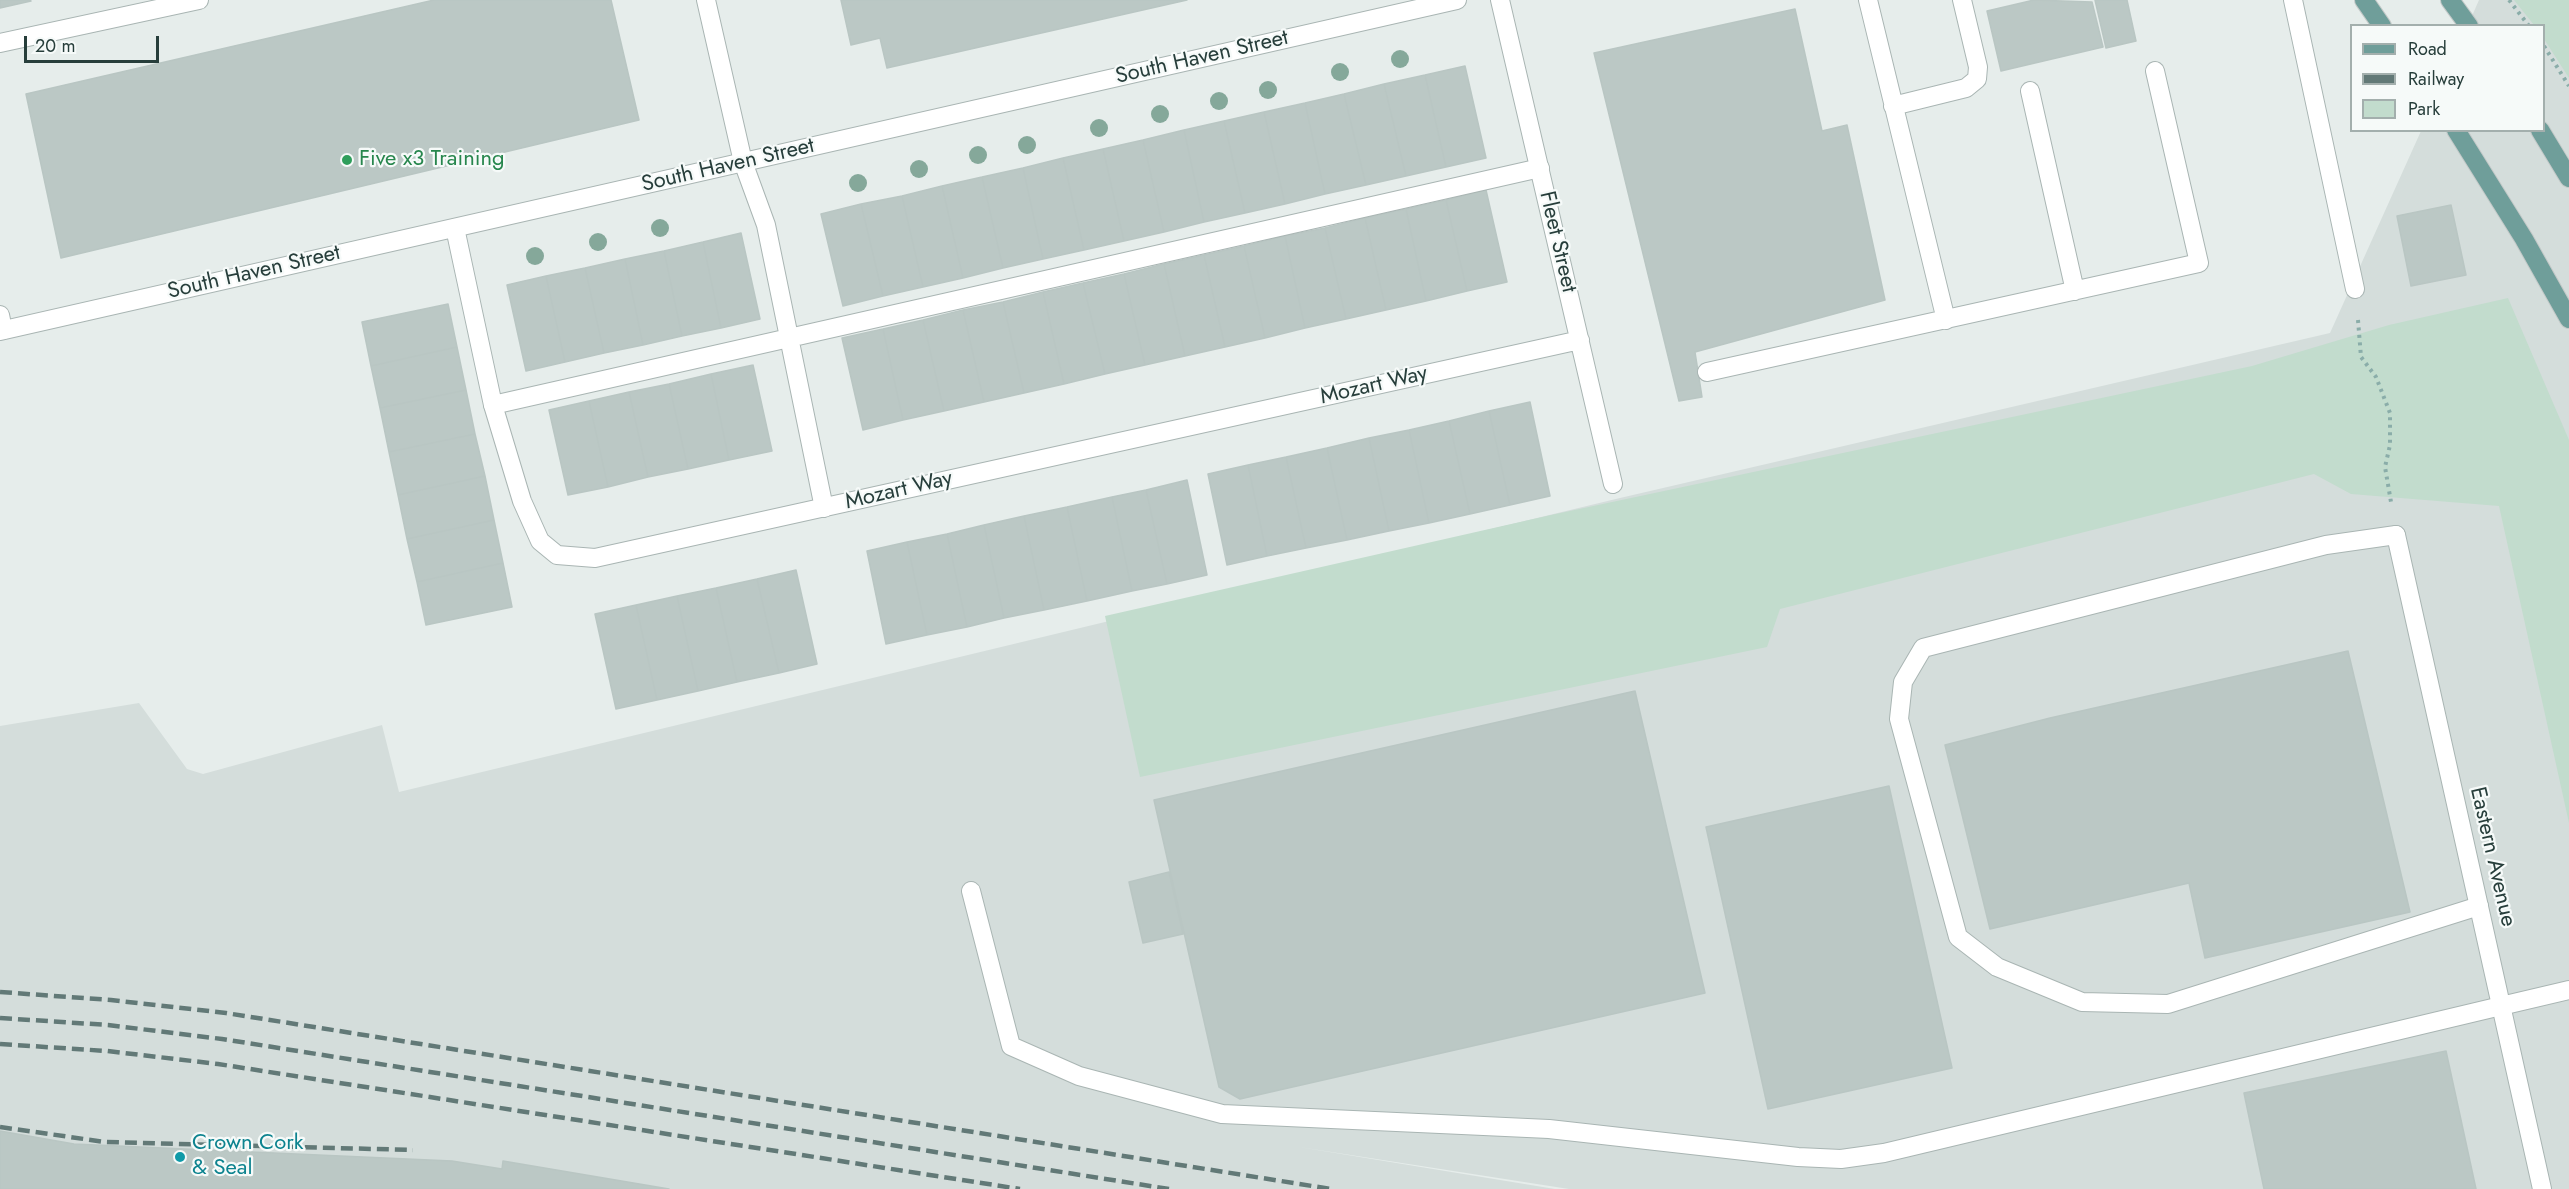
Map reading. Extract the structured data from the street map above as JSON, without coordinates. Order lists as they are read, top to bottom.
{
  "streets": {
    "street": [
      "South Haven Street",
      "Fleet Street",
      "Mozart Way",
      "Eastern Avenue"
    ]
  },
  "crossings": [
    ["South Haven Street", "Mozart Way"],
    ["Fleet Street", "Mozart Way"]
  ],
  "places": ["Five x3 Training", "Crown Cork & Seal"],
  "legend": ["Road", "Railway", "Park"],
  "scale_bar": "20 m"
}
